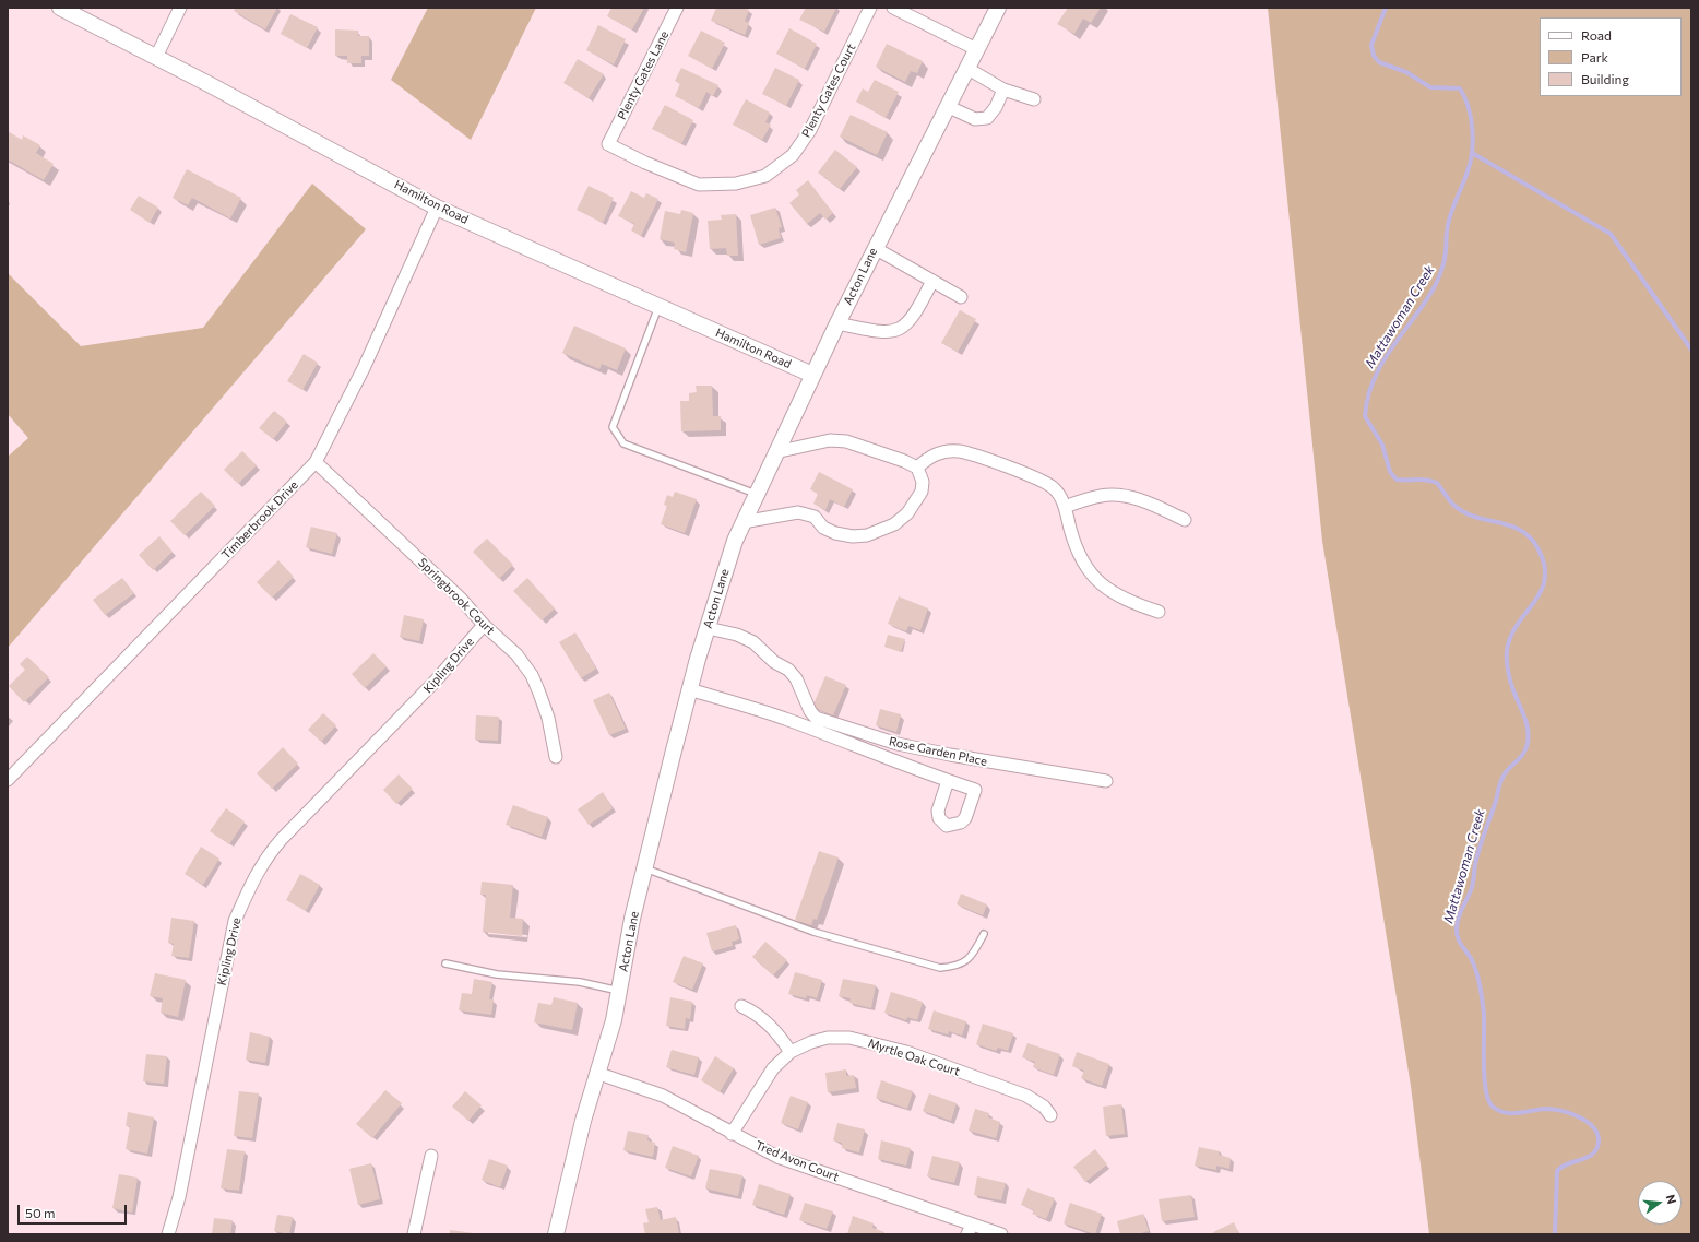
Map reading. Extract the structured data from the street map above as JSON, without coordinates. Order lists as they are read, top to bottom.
{
  "streets": {
    "street": [
      "Plenty Gates Lane",
      "Plenty Gates Court",
      "Hamilton Road",
      "Acton Lane",
      "Timberbrook Drive",
      "Springbrook Court",
      "Kipling Drive",
      "Rose Garden Place",
      "Myrtle Oak Court",
      "Tred Avon Court"
    ]
  },
  "crossings": [
    ["Plenty Gates Lane", "Plenty Gates Court"],
    ["Hamilton Road", "Acton Lane"],
    ["Hamilton Road", "Timberbrook Drive"],
    ["Acton Lane", "Rose Garden Place"],
    ["Acton Lane", "Tred Avon Court"],
    ["Timberbrook Drive", "Springbrook Court"],
    ["Springbrook Court", "Kipling Drive"],
    ["Myrtle Oak Court", "Tred Avon Court"]
  ],
  "water": ["Mattawoman Creek"],
  "legend": ["Road", "Park", "Building"],
  "scale_bar": "50 m",
  "north": "right"
}
